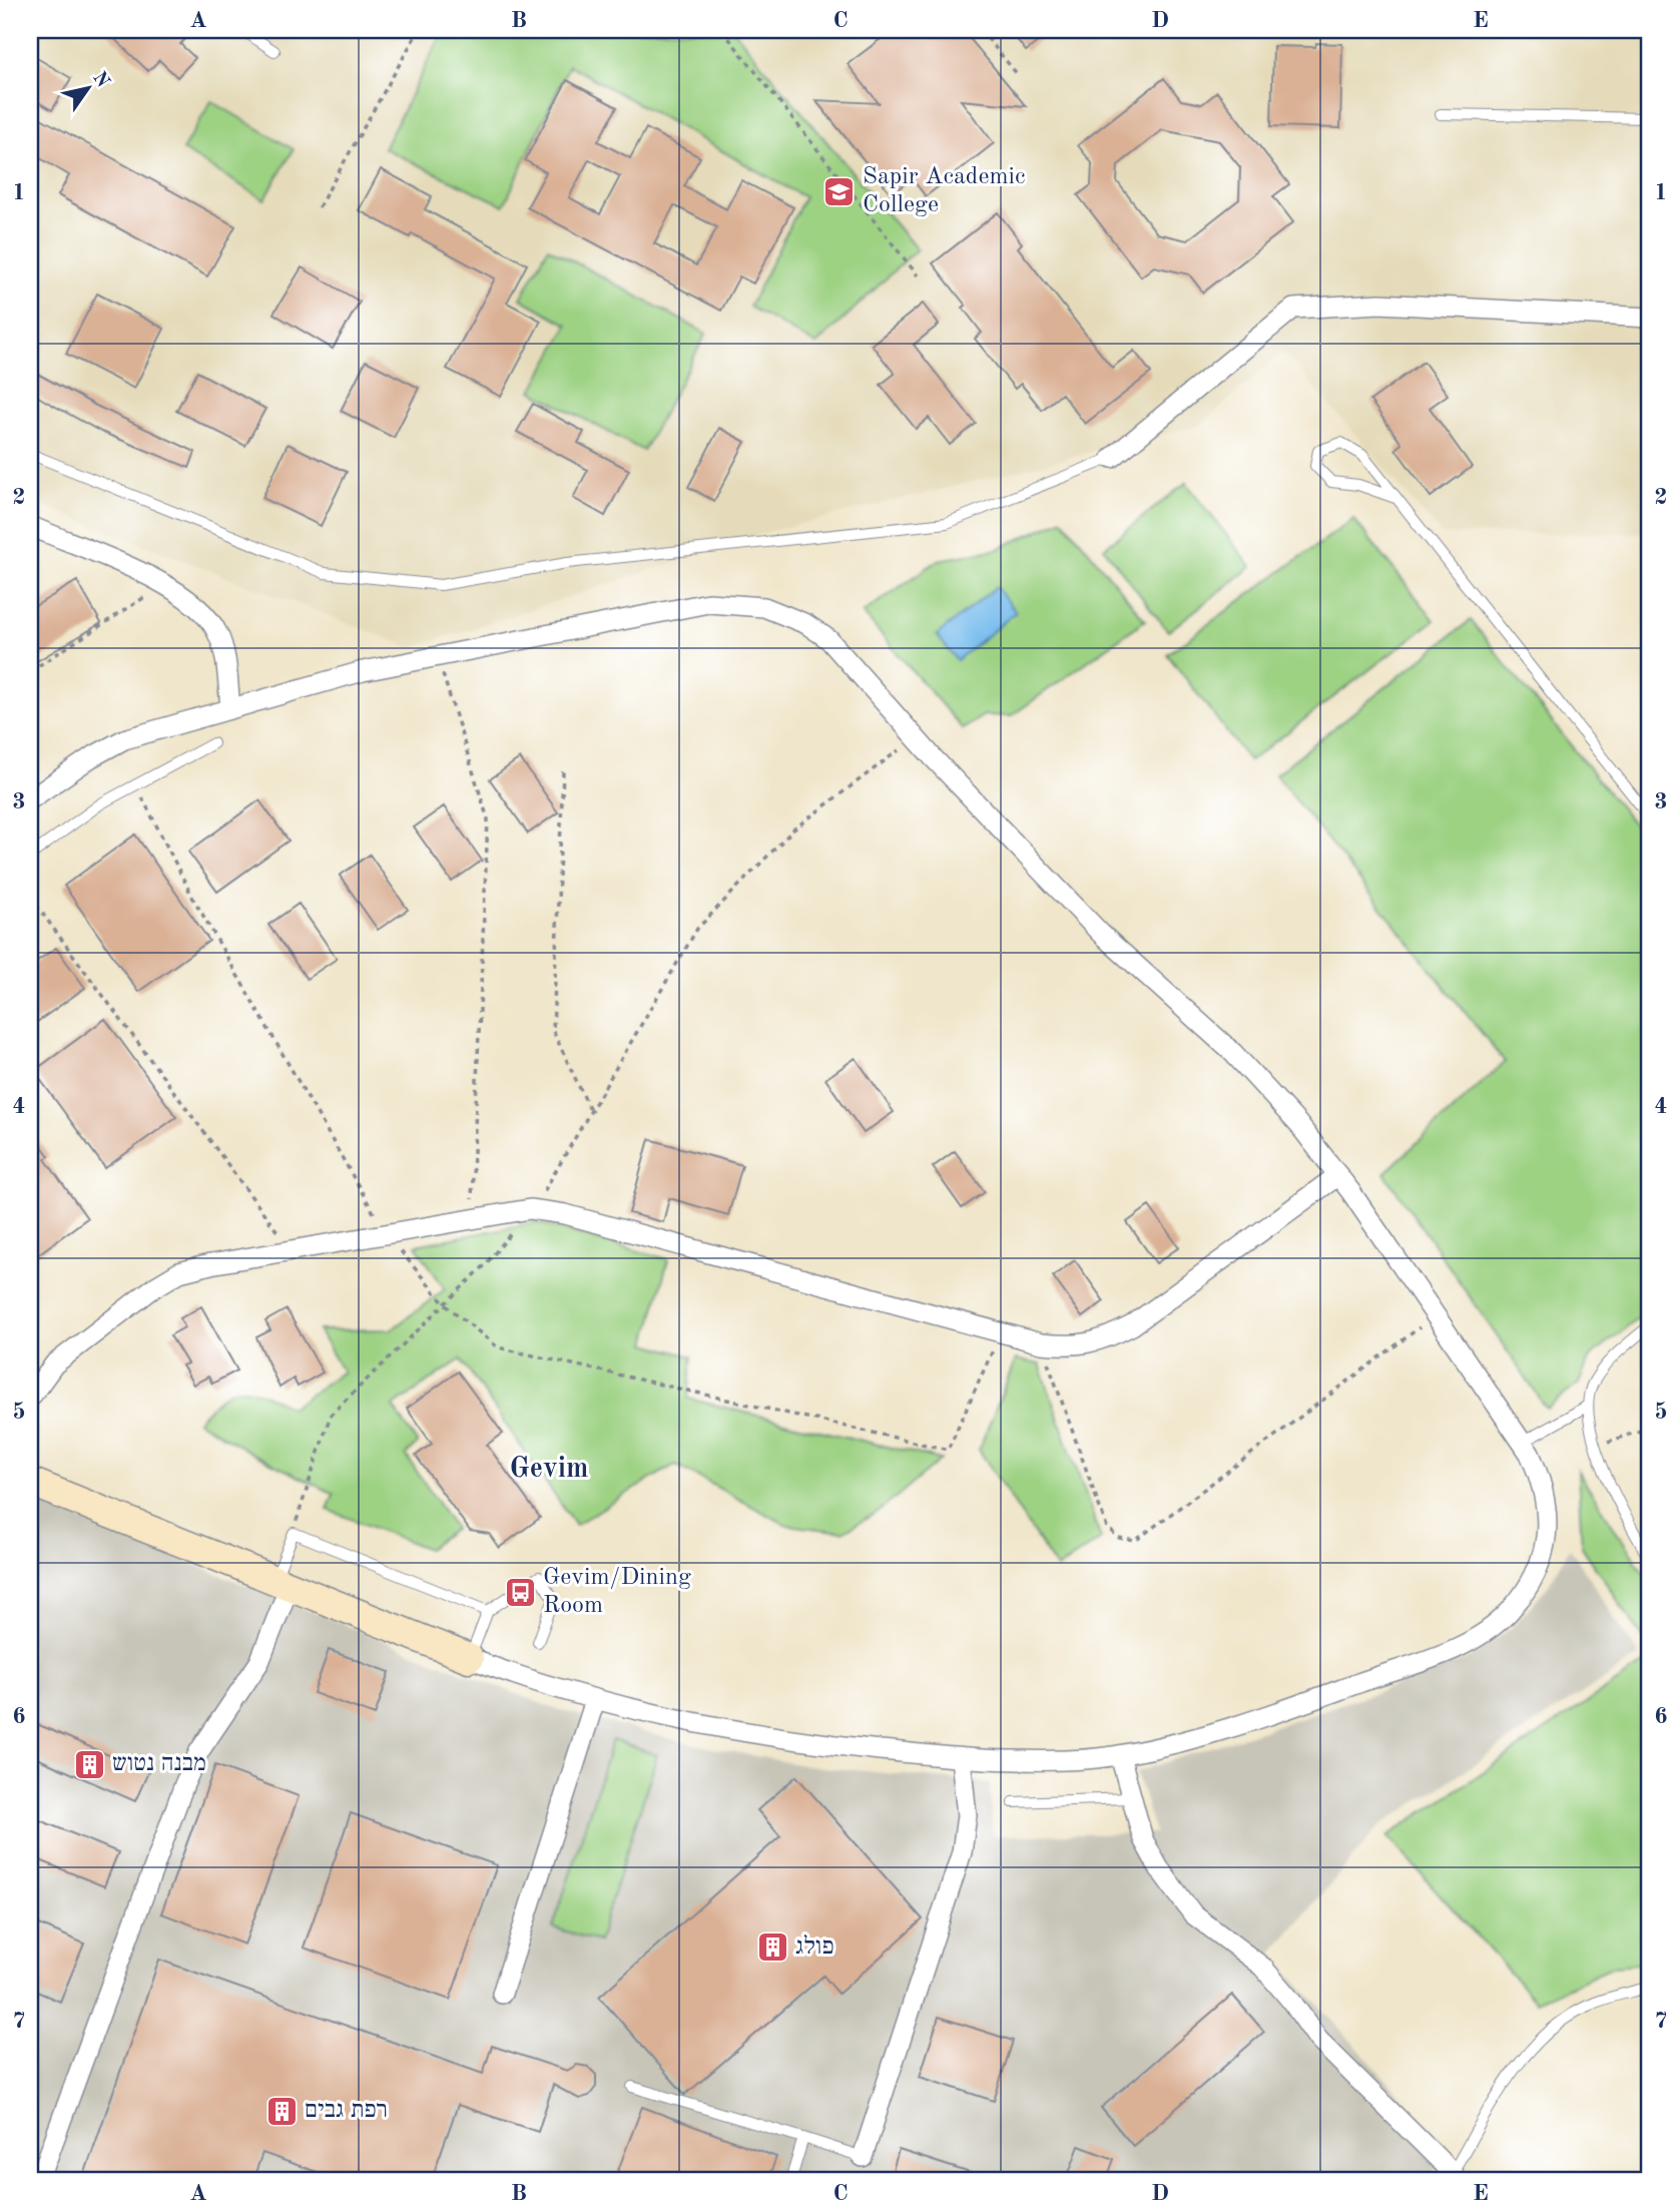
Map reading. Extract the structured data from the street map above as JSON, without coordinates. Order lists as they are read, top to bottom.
{
  "districts": ["Gevim"],
  "places": {
    "school or university": ["Sapir Academic College"],
    "bus stop": ["Gevim/Dining Room"],
    "building": ["מבנה נטוש", "פולג", "רפת גבים"]
  },
  "north": "top right",
  "grid": {
    "columns": [
      "A",
      "B",
      "C",
      "D",
      "E"
    ],
    "rows": [
      "1",
      "2",
      "3",
      "4",
      "5",
      "6",
      "7"
    ]
  }
}
